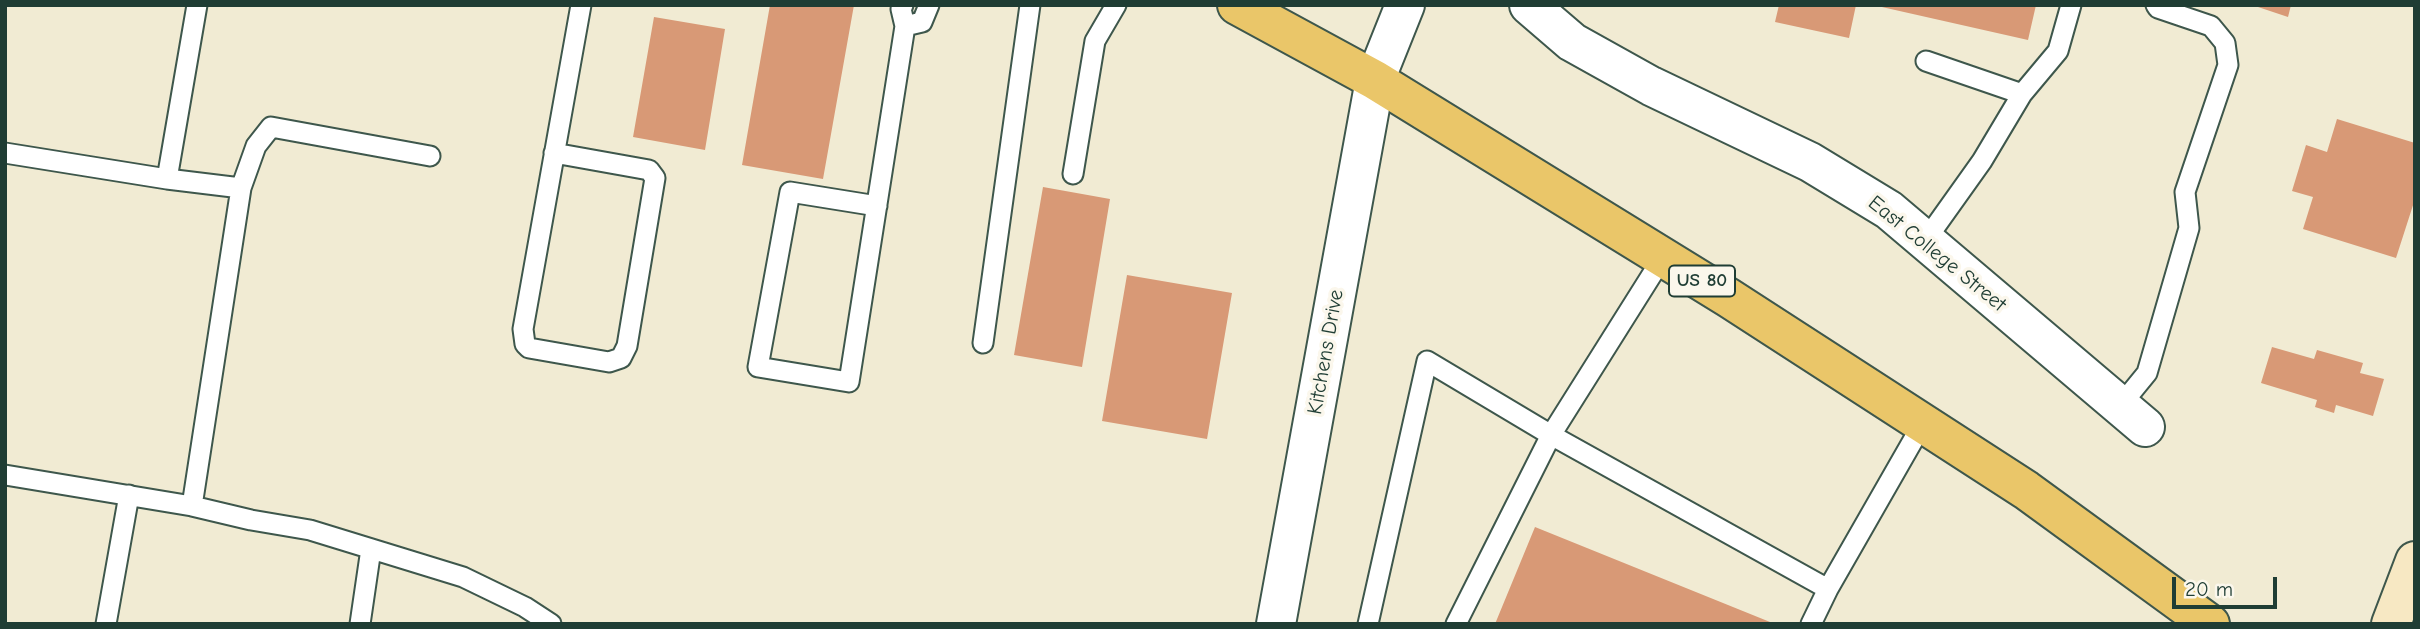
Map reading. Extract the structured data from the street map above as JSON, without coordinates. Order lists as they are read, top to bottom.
{
  "streets": {
    "main road": ["US 80"],
    "street": ["East College Street", "Kitchens Drive"]
  },
  "crossings": [
    ["US 80", "Kitchens Drive"]
  ],
  "scale_bar": "20 m"
}
